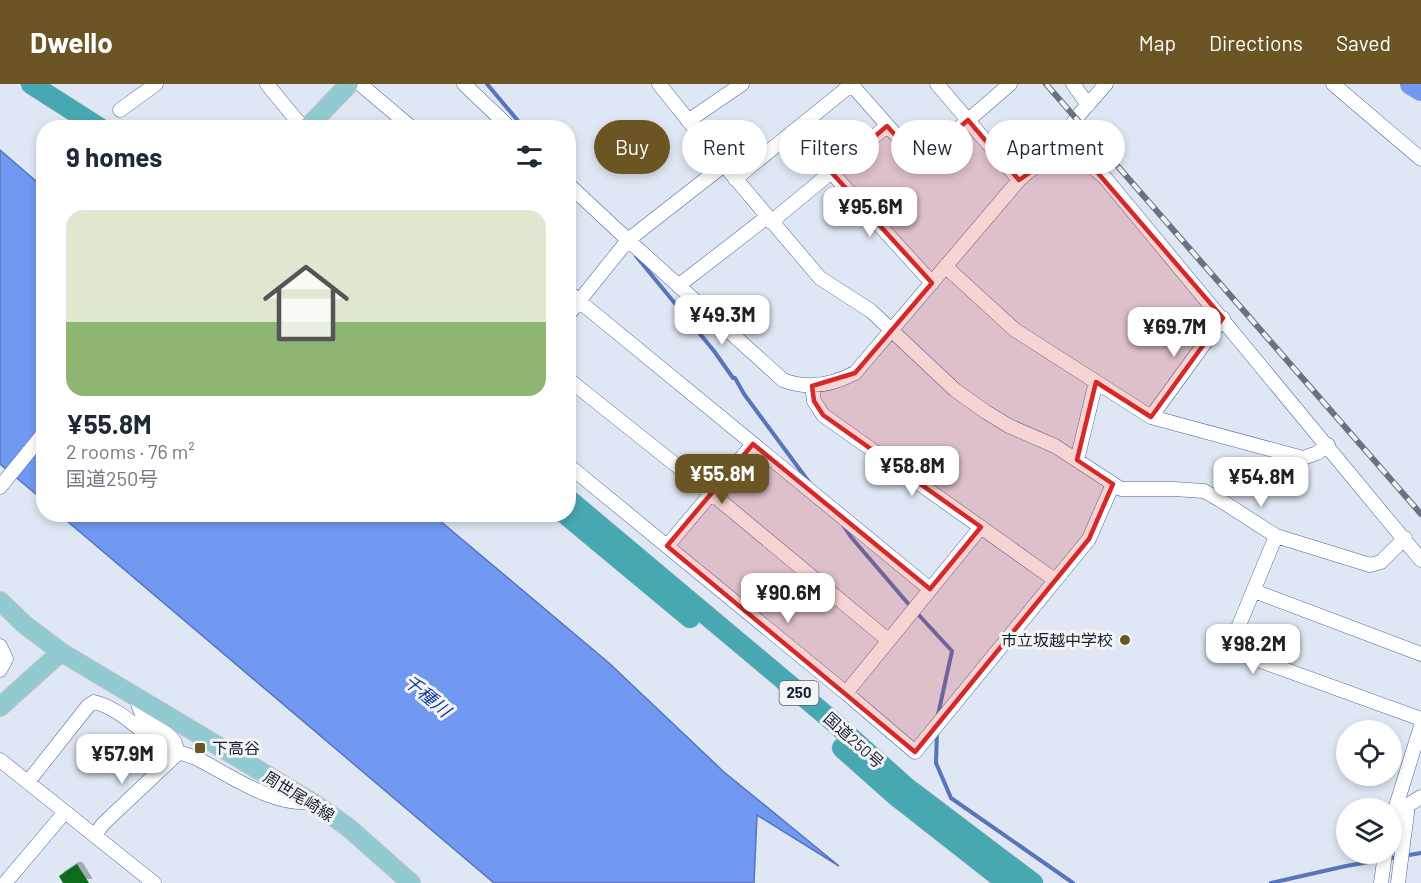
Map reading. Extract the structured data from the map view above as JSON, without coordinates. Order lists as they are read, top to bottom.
{
  "streets": {
    "highway": ["250", "国道250号"],
    "main road": ["周世尾崎線"]
  },
  "water": ["千種川"],
  "places": {
    "other": ["市立坂越中学校"],
    "transit": ["下高谷"]
  },
  "page": {
    "header": "Dwello",
    "nav": ["Map", "Directions", "Saved"],
    "chip": [
      "Buy",
      "Rent",
      "Filters",
      "New",
      "Apartment"
    ],
    "heading": "9 homes",
    "price": [
      "¥95.6M",
      "¥49.3M",
      "¥69.7M",
      "¥58.8M",
      "¥55.8M",
      "¥54.8M",
      "¥90.6M",
      "¥98.2M",
      "¥57.9M"
    ],
    "list": [
      {
        "name": "¥55.8M",
        "note": "2 rooms · 76 m² · 国道250号"
      }
    ]
  }
}
